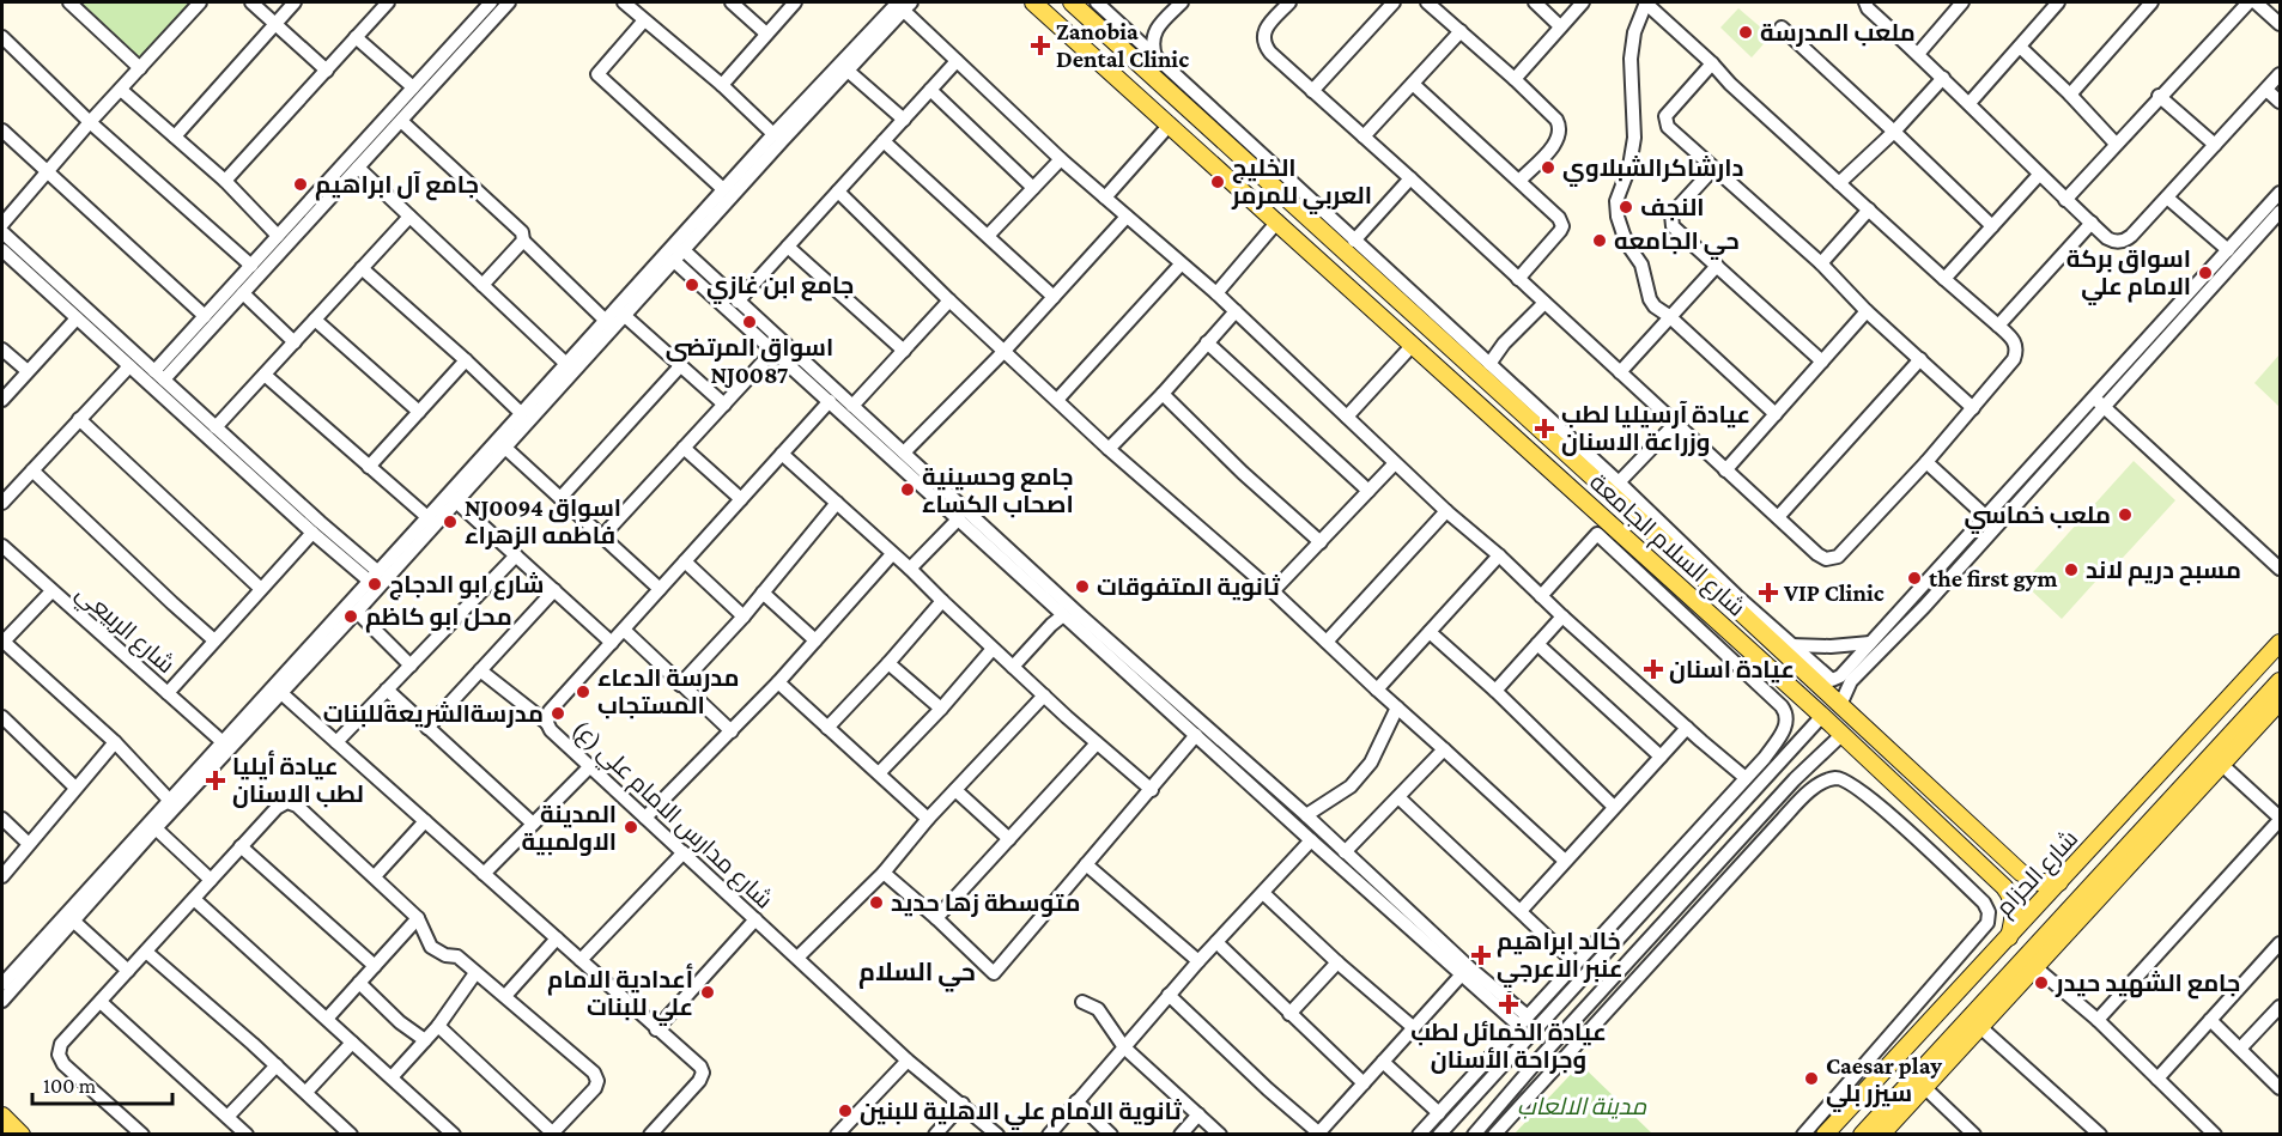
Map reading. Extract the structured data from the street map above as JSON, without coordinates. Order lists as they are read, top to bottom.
{
  "streets": {
    "main road": ["شارع السلام الجامعة", "شارع الحزام"],
    "street": ["شارع الربيعي", "شارع مدارس الامام علي (ع)"]
  },
  "crossings": [
    ["شارع السلام الجامعة", "شارع الحزام"]
  ],
  "districts": ["حي السلام"],
  "parks": ["مدينة الالعاب"],
  "places": {
    "other": [
      "ملعب المدرسة",
      "دارشاكرالشبلاوي",
      "الخليج العربي للمرمر",
      "جامع آل ابراهيم",
      "النجف",
      "حي الجامعه",
      "اسواق بركة الامام علي",
      "جامع ابن غازي",
      "اسواق المرتضى NJ0087",
      "جامع وحسينية اصحاب الكساء",
      "ملعب خماسي",
      "NJ0094 اسواق فاطمه الزهراء",
      "مسبح دريم لاند",
      "the first gym",
      "شارع ابو الدجاج",
      "ثانوية المتفوقات",
      "محل ابو كاظم",
      "مدرسة الدعاء المستجاب",
      "مدرسةالشريعةللبنات",
      "المدينة الاولمبية",
      "متوسطة زها حديد",
      "جامع الشهيد حيدر",
      "أعدادية الامام علي للبنات",
      "Caesar play سيزر بلي",
      "ثانوية الامام علي الاهلية للبنين"
    ],
    "health": [
      "Zanobia Dental Clinic",
      "عيادة آرسيليا لطب وزراعة الاسنان",
      "VIP Clinic",
      "عيادة اسنان",
      "عيادة أيليا لطب الاسنان",
      "خالد ابراهيم عنبر الاعرجي",
      "عيادة الخمائل لطب وجراحة الأسنان"
    ]
  },
  "scale_bar": "100 m"
}
